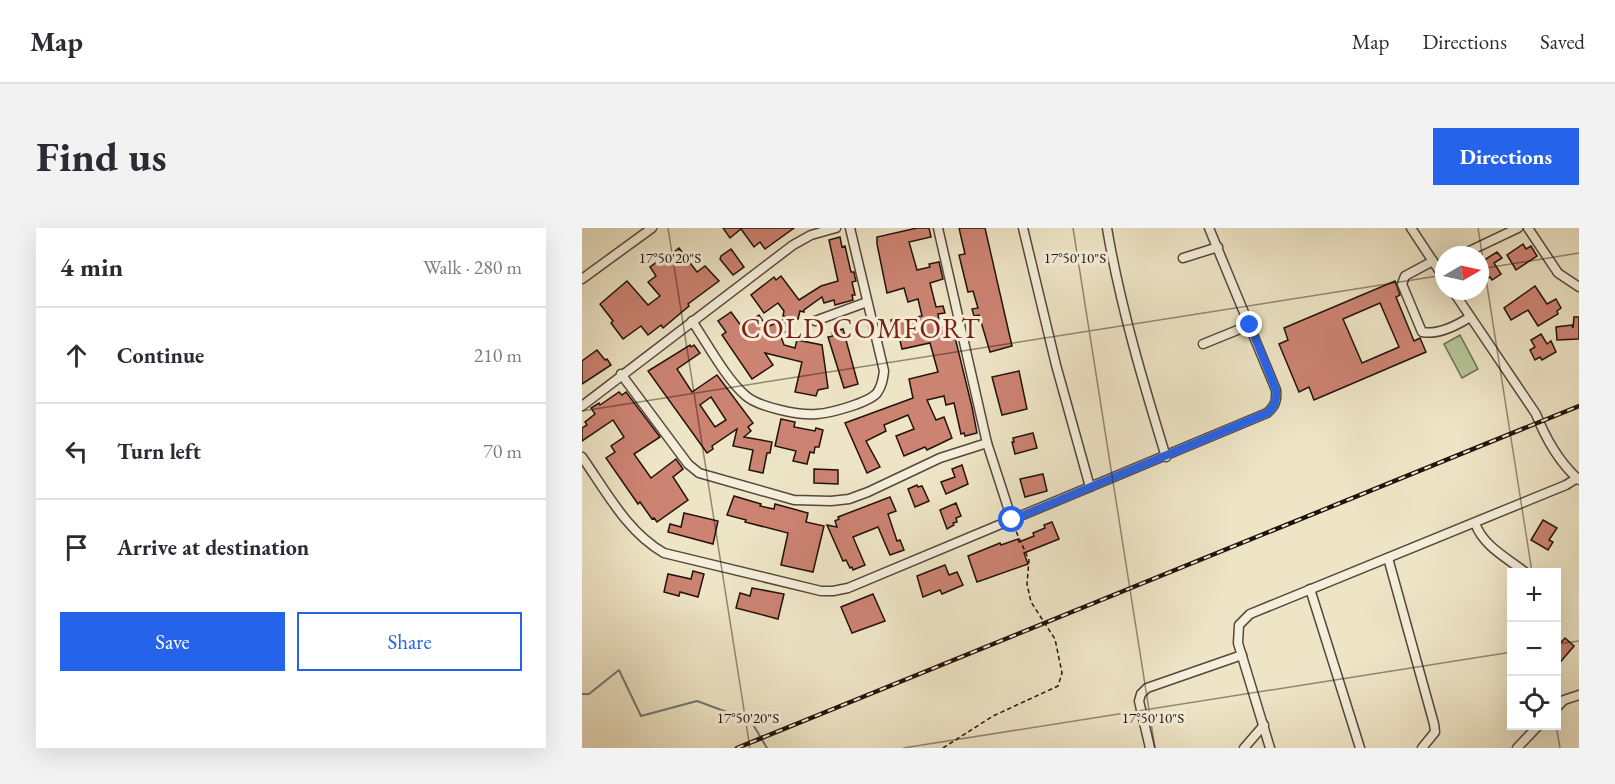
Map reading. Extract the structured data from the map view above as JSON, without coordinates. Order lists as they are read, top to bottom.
{
  "districts": ["COLD COMFORT"],
  "north": "right",
  "page": {
    "header": "Map",
    "nav": ["Map", "Directions", "Saved"],
    "buttons": [
      "Directions",
      ["Save", "Share"]
    ],
    "title": "Find us",
    "heading": ["4 min", "Walk · 280 m"],
    "list": [
      ["Continue", "210 m"],
      ["Turn left", "70 m"],
      "Arrive at destination"
    ],
    "map_buttons": ["+", "−"]
  },
  "coordinates": ["17°50'20\"S", "17°50'10\"S"]
}
